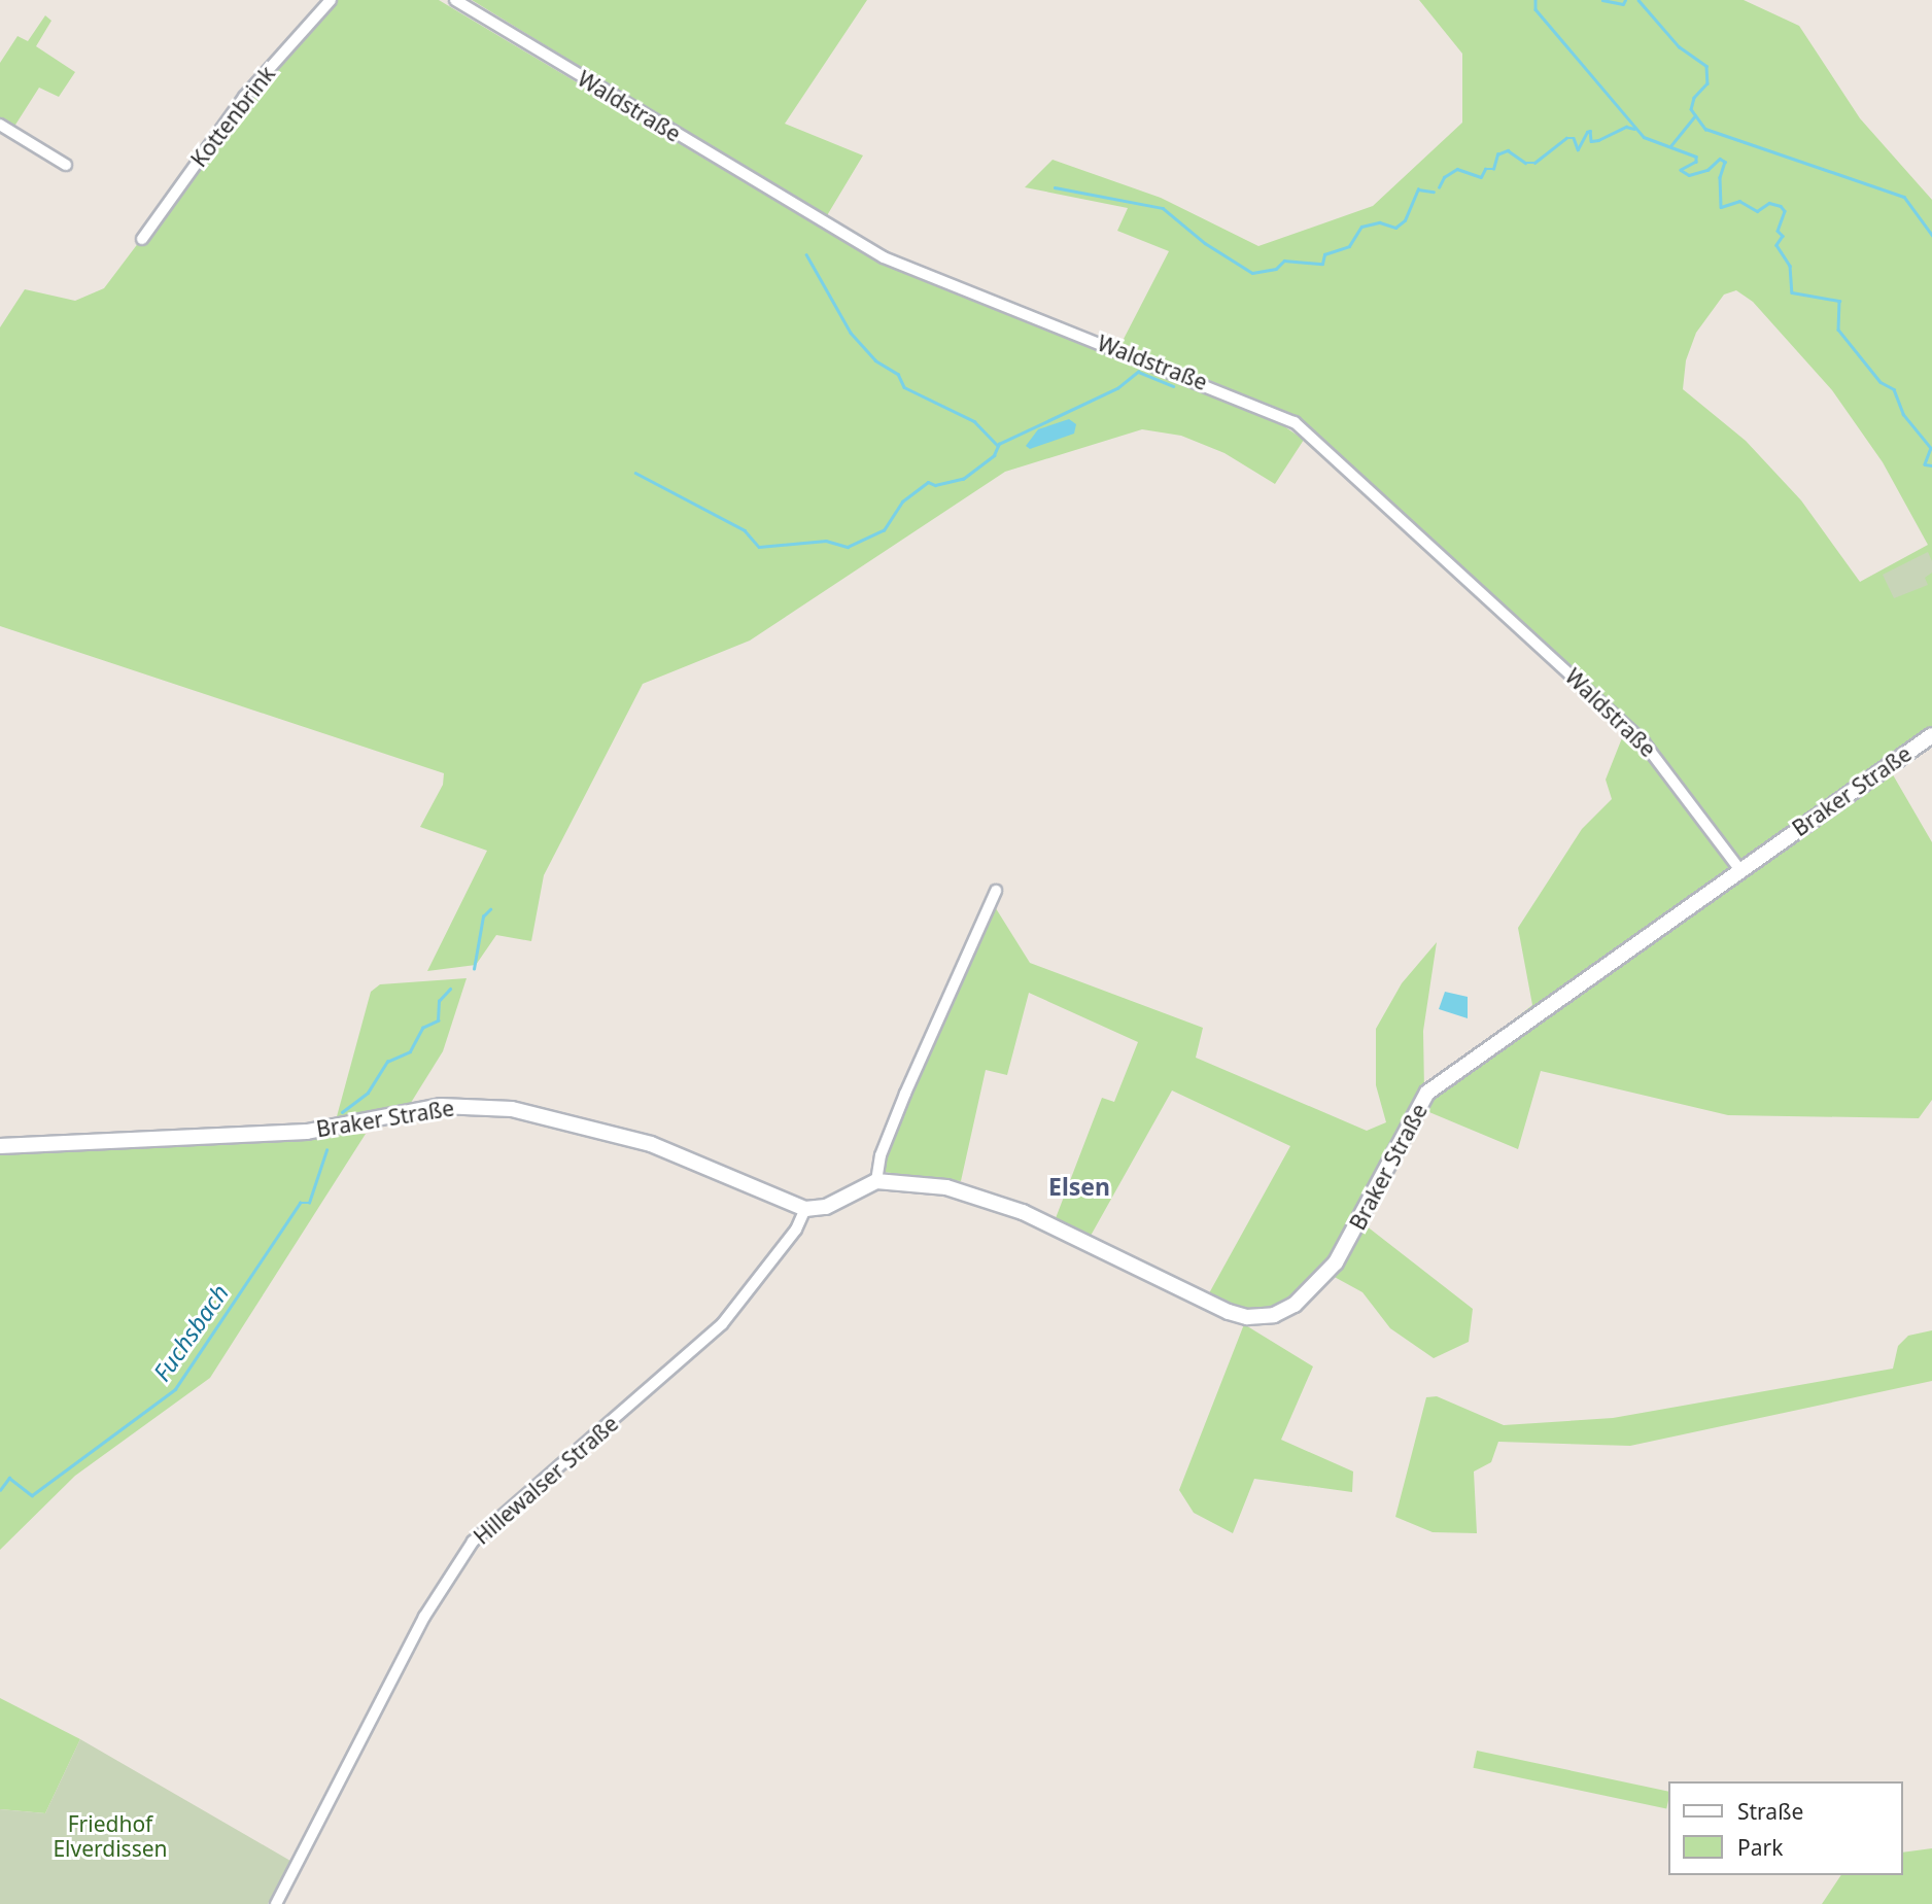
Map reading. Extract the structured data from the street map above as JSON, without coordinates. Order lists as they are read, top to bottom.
{
  "streets": {
    "main road": ["Braker Straße"],
    "street": ["Waldstraße", "Kottenbrink", "Hillewalser Straße"]
  },
  "crossings": [
    ["Waldstraße", "Braker Straße"],
    ["Braker Straße", "Hillewalser Straße"]
  ],
  "districts": ["Elsen"],
  "water": ["Fuchsbach"],
  "parks": ["Friedhof Elverdissen"],
  "legend": ["Straße", "Park"]
}
